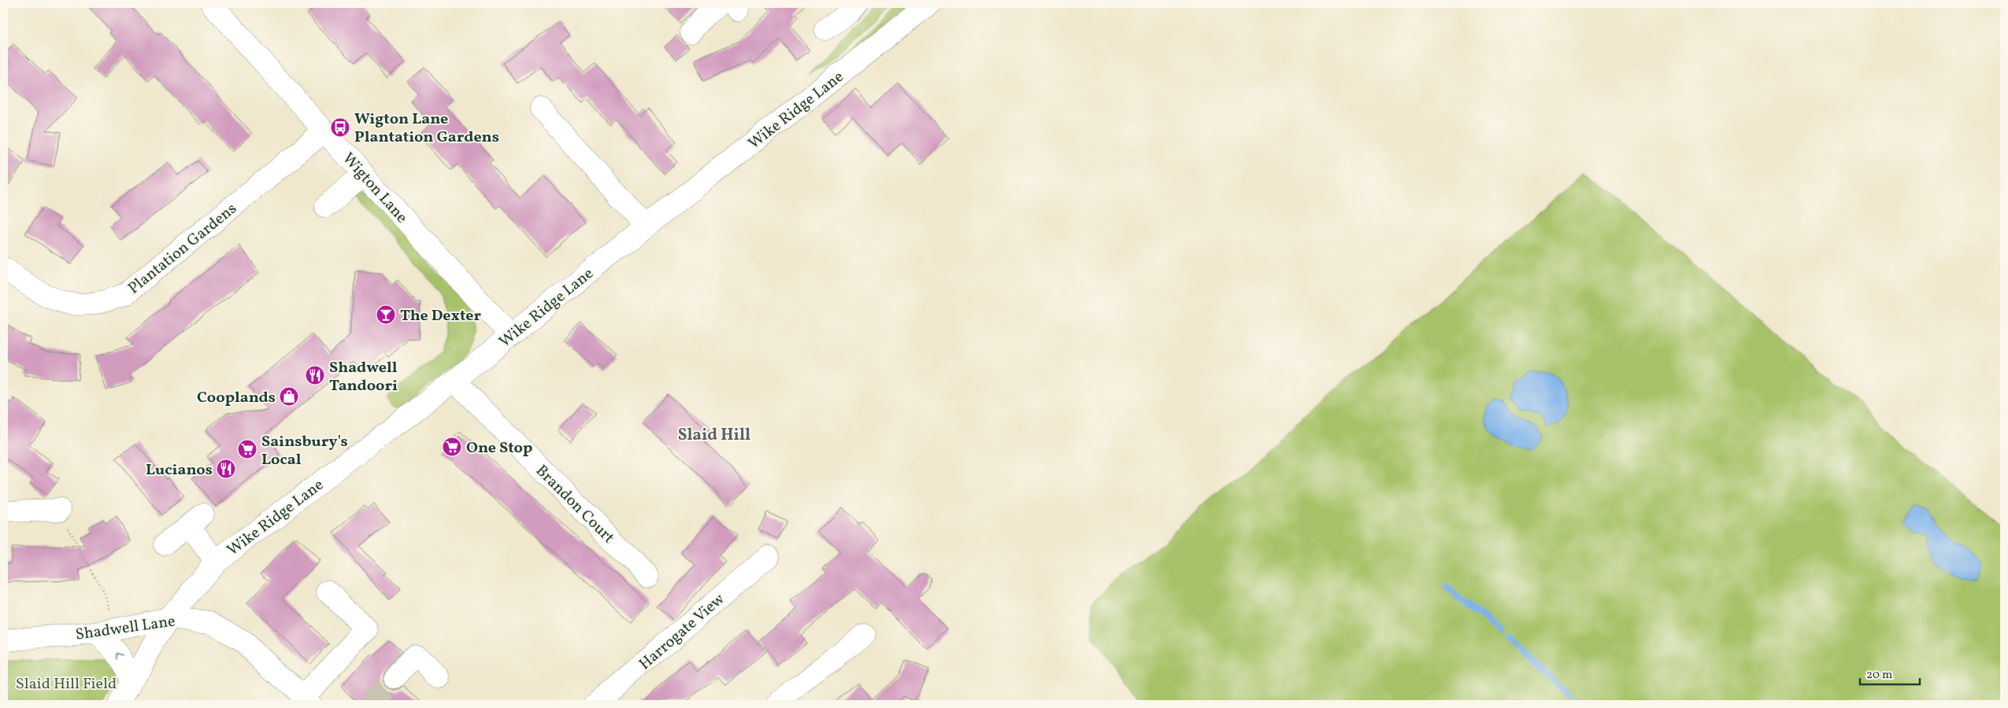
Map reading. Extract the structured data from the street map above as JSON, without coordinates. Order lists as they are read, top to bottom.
{
  "streets": {
    "street": [
      "Wike Ridge Lane",
      "Wigton Lane",
      "Plantation Gardens",
      "Brandon Court",
      "Shadwell Lane",
      "Harrogate View"
    ]
  },
  "crossings": [
    ["Wike Ridge Lane", "Wigton Lane"],
    ["Wike Ridge Lane", "Brandon Court"],
    ["Wike Ridge Lane", "Shadwell Lane"],
    ["Wigton Lane", "Plantation Gardens"]
  ],
  "districts": ["Slaid Hill"],
  "parks": ["Slaid Hill Field"],
  "places": {
    "bus stop": ["Wigton Lane Plantation Gardens"],
    "bar": ["The Dexter"],
    "restaurant": ["Shadwell Tandoori", "Lucianos"],
    "shop": ["Cooplands"],
    "supermarket": ["One Stop", "Sainsbury's Local"]
  },
  "scale_bar": "20 m"
}
